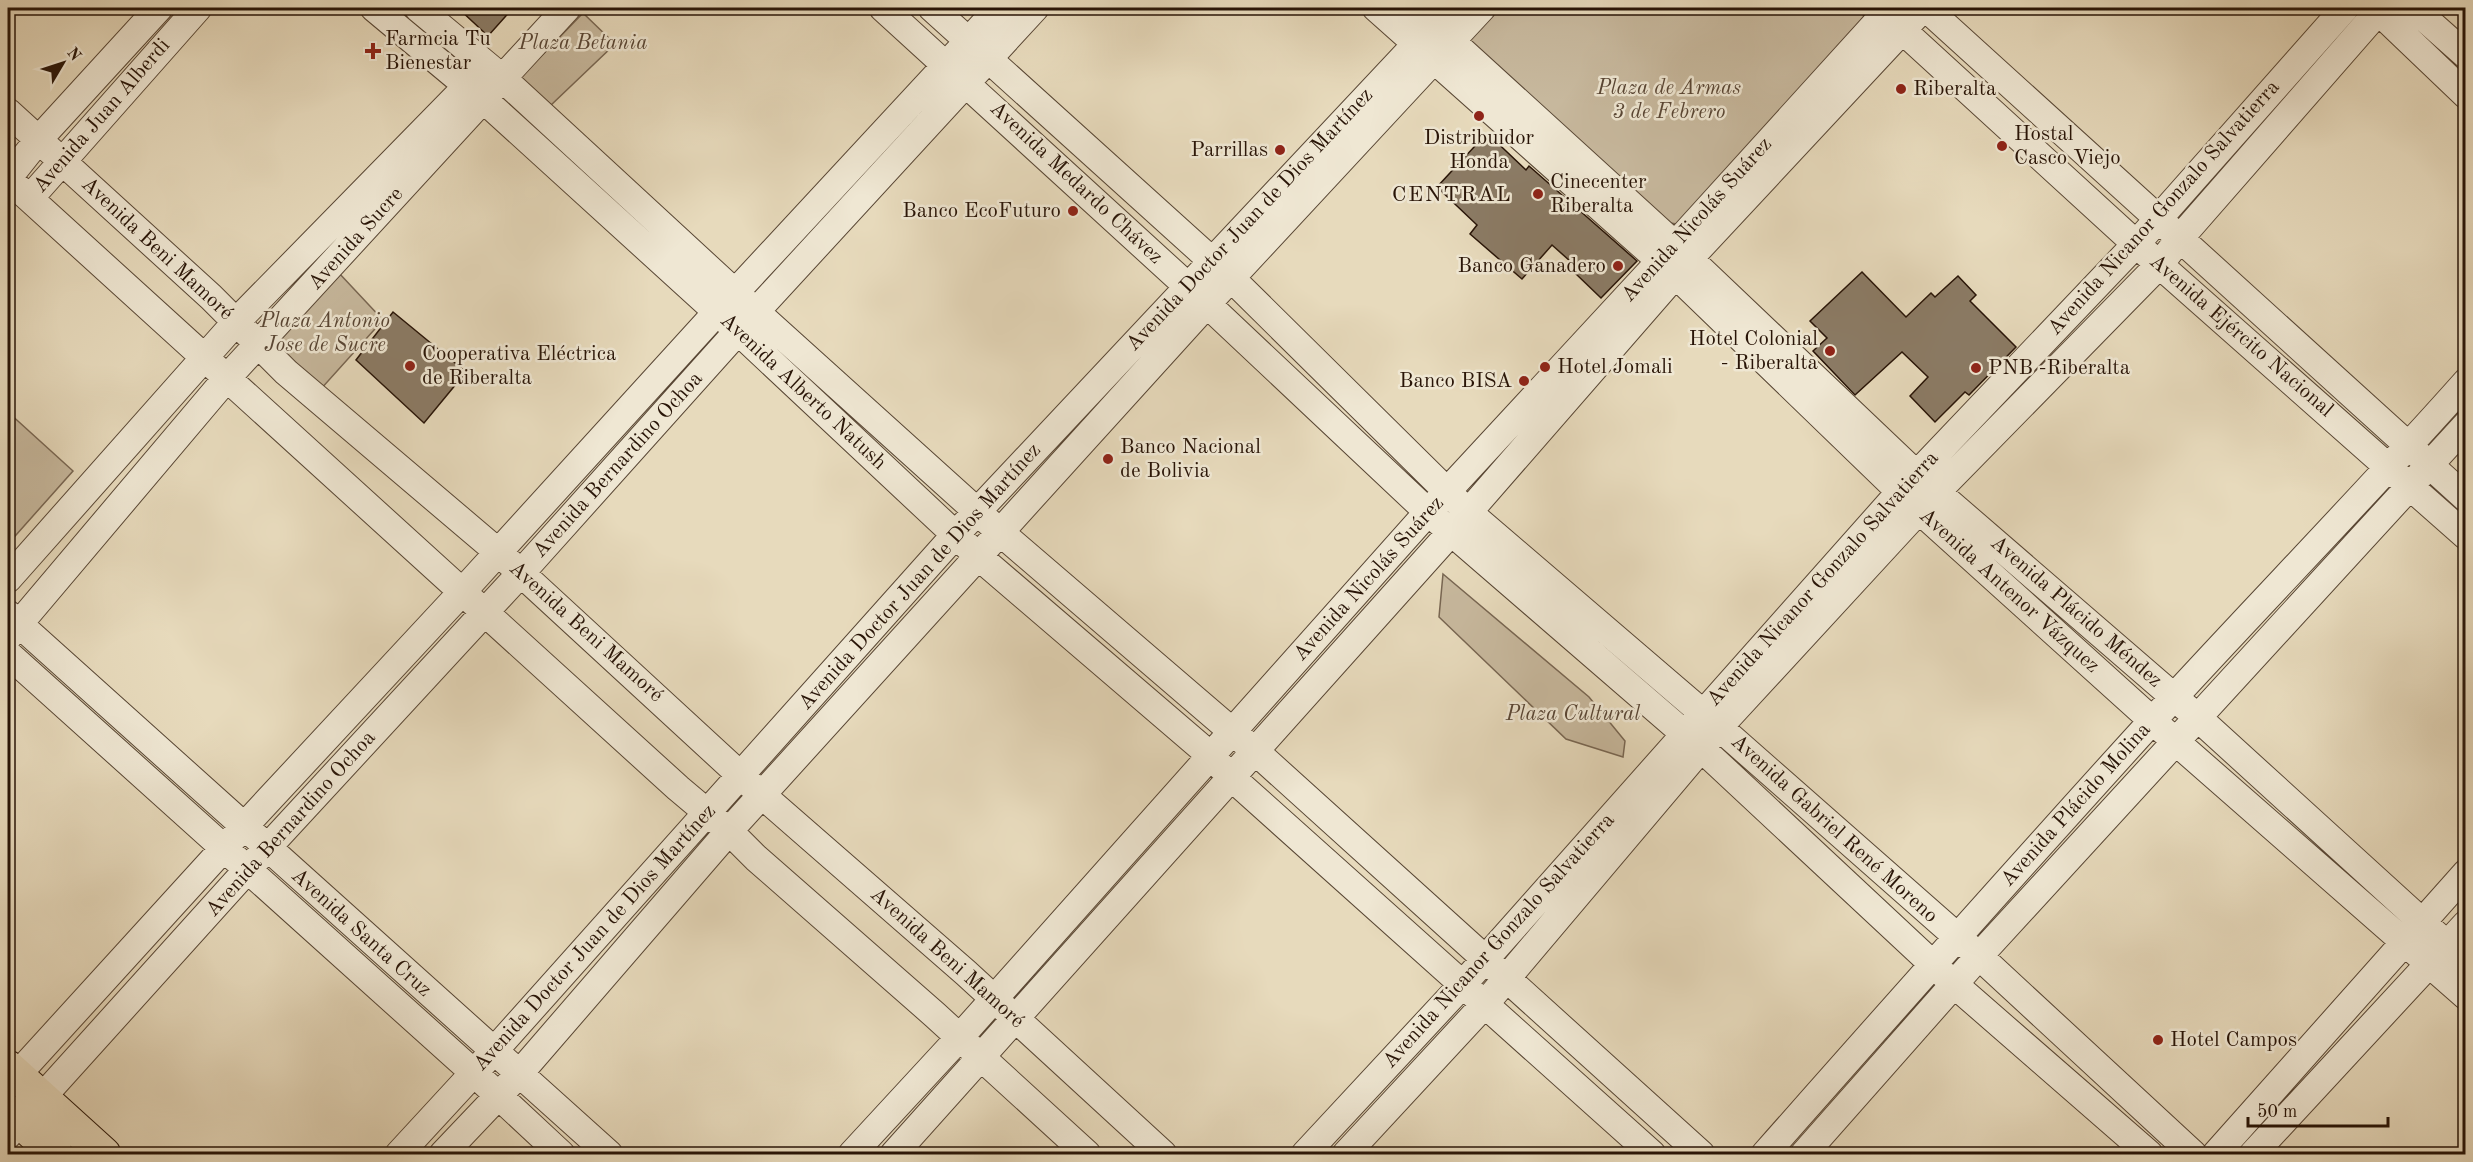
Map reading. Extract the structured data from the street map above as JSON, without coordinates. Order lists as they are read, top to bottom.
{
  "streets": {
    "street": [
      "Avenida Juan Alberdi",
      "Avenida Medardo Chávez",
      "Avenida Nicanor Gonzalo Salvatierra",
      "Avenida Doctor Juan de Dios Martínez",
      "Avenida Nicolás Suárez",
      "Avenida Sucre",
      "Avenida Beni Mamoré",
      "Avenida Ejército Nacional",
      "Avenida Alberto Natush",
      "Avenida Bernardino Ochoa",
      "Avenida Antenor Vázquez",
      "Avenida Plácido Méndez",
      "Avenida Plácido Molina",
      "Avenida Gabriel René Moreno",
      "Avenida Santa Cruz"
    ]
  },
  "crossings": [
    ["Avenida Juan Alberdi", "Avenida Beni Mamoré"],
    ["Avenida Medardo Chávez", "Avenida Doctor Juan de Dios Martínez"],
    ["Avenida Medardo Chávez", "Avenida Nicolás Suárez"],
    ["Avenida Medardo Chávez", "Avenida Bernardino Ochoa"],
    ["Avenida Medardo Chávez", "Avenida Gabriel René Moreno"],
    ["Avenida Nicanor Gonzalo Salvatierra", "Avenida Ejército Nacional"],
    ["Avenida Nicanor Gonzalo Salvatierra", "Avenida Alberto Natush"],
    ["Avenida Nicanor Gonzalo Salvatierra", "Avenida Antenor Vázquez"],
    ["Avenida Nicanor Gonzalo Salvatierra", "Avenida Plácido Méndez"],
    ["Avenida Nicanor Gonzalo Salvatierra", "Avenida Gabriel René Moreno"],
    ["Avenida Doctor Juan de Dios Martínez", "Avenida Beni Mamoré"],
    ["Avenida Doctor Juan de Dios Martínez", "Avenida Alberto Natush"],
    ["Avenida Doctor Juan de Dios Martínez", "Avenida Antenor Vázquez"],
    ["Avenida Doctor Juan de Dios Martínez", "Avenida Santa Cruz"],
    ["Avenida Nicolás Suárez", "Avenida Beni Mamoré"],
    ["Avenida Nicolás Suárez", "Avenida Ejército Nacional"],
    ["Avenida Nicolás Suárez", "Avenida Alberto Natush"],
    ["Avenida Nicolás Suárez", "Avenida Antenor Vázquez"],
    ["Avenida Nicolás Suárez", "Avenida Gabriel René Moreno"],
    ["Avenida Sucre", "Avenida Beni Mamoré"],
    ["Avenida Sucre", "Avenida Alberto Natush"],
    ["Avenida Sucre", "Avenida Santa Cruz"],
    ["Avenida Beni Mamoré", "Avenida Bernardino Ochoa"],
    ["Avenida Ejército Nacional", "Avenida Plácido Molina"],
    ["Avenida Alberto Natush", "Avenida Bernardino Ochoa"],
    ["Avenida Bernardino Ochoa", "Avenida Santa Cruz"],
    ["Avenida Antenor Vázquez", "Avenida Plácido Méndez"],
    ["Avenida Antenor Vázquez", "Avenida Plácido Molina"],
    ["Avenida Plácido Méndez", "Avenida Plácido Molina"],
    ["Avenida Plácido Molina", "Avenida Gabriel René Moreno"]
  ],
  "districts": ["CENTRAL"],
  "parks": [
    "Plaza Betania",
    "Plaza de Armas 3 de Febrero",
    "Plaza Antonio Jose de Sucre",
    "Plaza Cultural"
  ],
  "places": {
    "health": ["Farmcia Tu Bienestar"],
    "other": [
      "Riberalta",
      "Distribuidor Honda",
      "Hostal Casco Viejo",
      "Parrillas",
      "Cinecenter Riberalta",
      "Banco EcoFuturo",
      "Banco Ganadero",
      "Hotel Colonial - Riberalta",
      "Cooperativa Eléctrica de Riberalta",
      "Hotel Jomali",
      "PNB -Riberalta",
      "Banco BISA",
      "Banco Nacional de Bolivia",
      "Hotel Campos"
    ]
  },
  "scale_bar": "50 m",
  "north": "top right"
}
